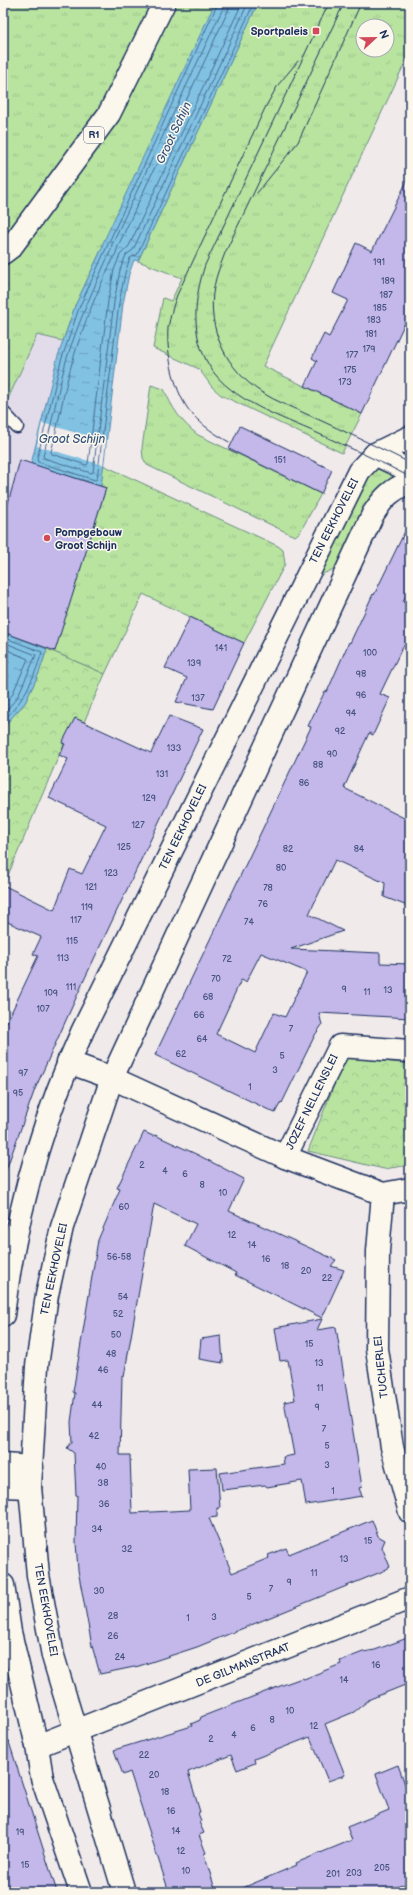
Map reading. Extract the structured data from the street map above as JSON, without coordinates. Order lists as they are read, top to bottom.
{
  "streets": {
    "main road": [
      "R1",
      "TEN EEKHOVELEI",
      "JOZEF NELLENSLEI",
      "TUCHERLEI",
      "DE GILMANSTRAAT"
    ]
  },
  "crossings": [
    ["TEN EEKHOVELEI", "JOZEF NELLENSLEI"],
    ["TEN EEKHOVELEI", "DE GILMANSTRAAT"],
    ["JOZEF NELLENSLEI", "TUCHERLEI"]
  ],
  "water": ["Groot Schijn"],
  "places": {
    "transit": ["Sportpaleis"],
    "other": ["Pompgebouw Groot Schijn"]
  },
  "house_numbers": [
    "191",
    "189",
    "187",
    "185",
    "183",
    "181",
    "179",
    "177",
    "175",
    "173",
    "151",
    "141",
    "100",
    "139",
    "98",
    "96",
    "137",
    "94",
    "92",
    "133",
    "90",
    "88",
    "131",
    "86",
    "129",
    "127",
    "125",
    "82",
    "84",
    "80",
    "123",
    "121",
    "78",
    "76",
    "119",
    "117",
    "74",
    "115",
    "113",
    "72",
    "70",
    "111",
    "9",
    "13",
    "11",
    "109",
    "68",
    "107",
    "66",
    "7",
    "64",
    "62",
    "5",
    "3",
    "97",
    "1",
    "95",
    "2",
    "4",
    "6",
    "8",
    "10",
    "60",
    "12",
    "14",
    "56-58",
    "16",
    "18",
    "20",
    "22",
    "54",
    "52",
    "50",
    "15",
    "48",
    "13",
    "46",
    "11",
    "44",
    "9",
    "7",
    "42",
    "5",
    "3",
    "40",
    "38",
    "1",
    "36",
    "34",
    "15",
    "32",
    "13",
    "11",
    "9",
    "7",
    "30",
    "5",
    "28",
    "3",
    "1",
    "26",
    "24",
    "16",
    "14",
    "10",
    "8",
    "12",
    "6",
    "4",
    "2",
    "22",
    "20",
    "18",
    "16",
    "14",
    "19",
    "12",
    "15",
    "205",
    "10",
    "203",
    "201"
  ],
  "north": "right"
}
